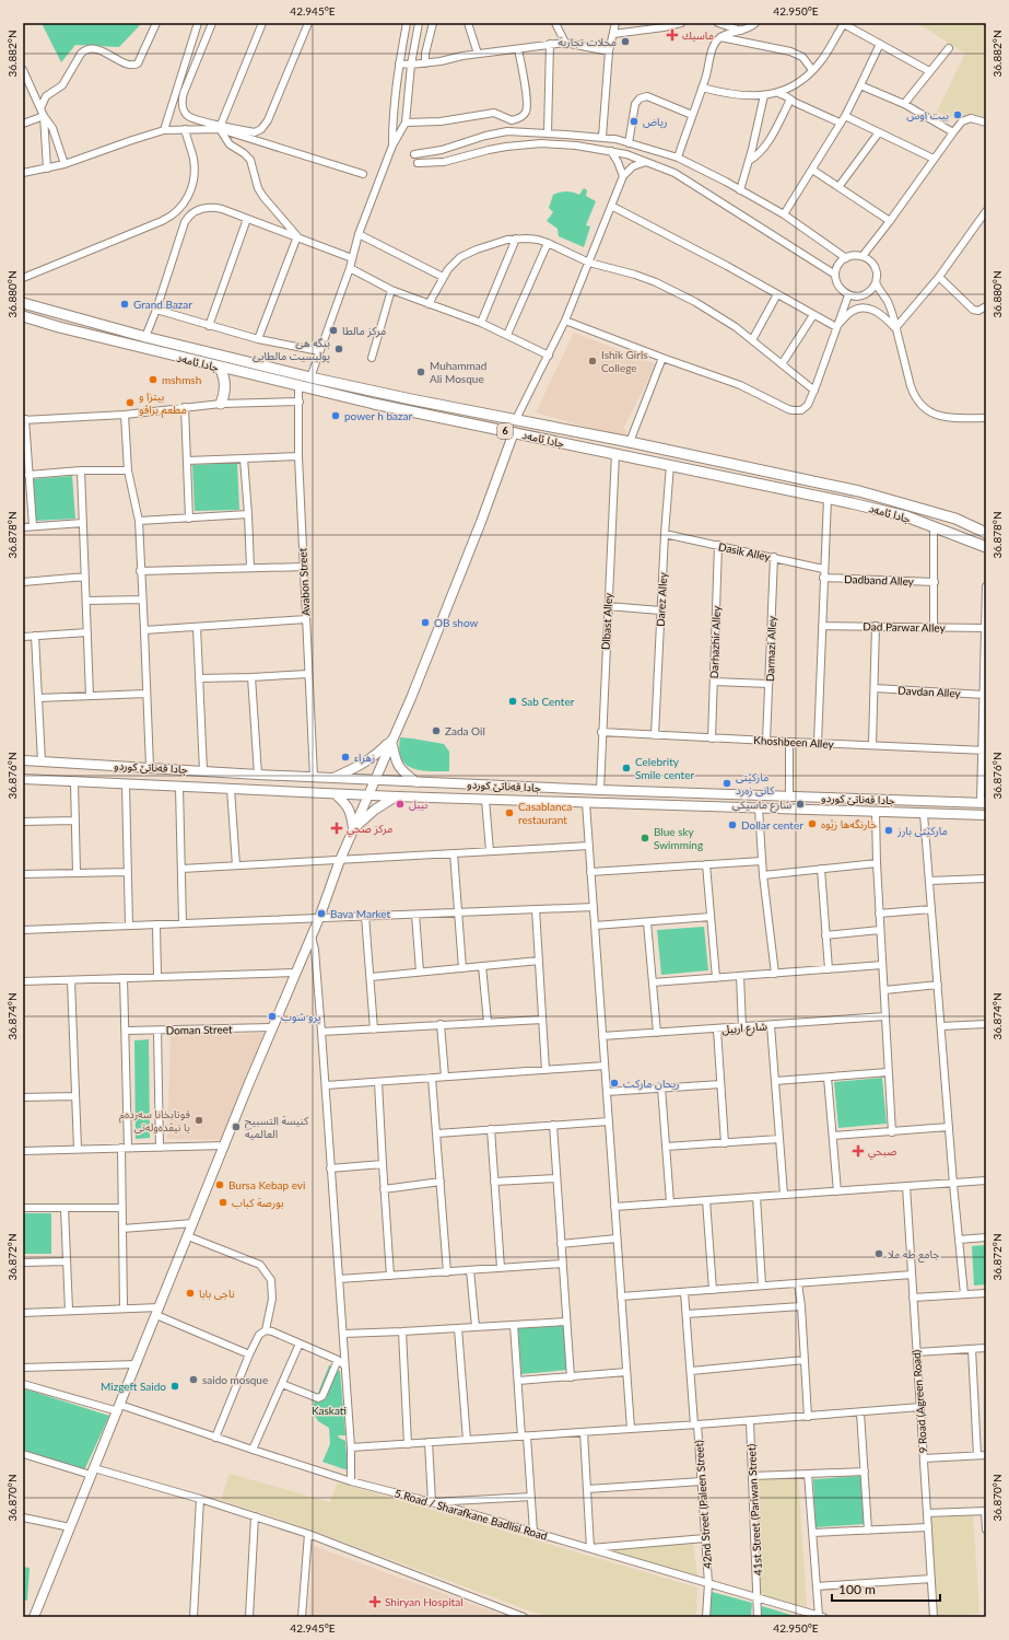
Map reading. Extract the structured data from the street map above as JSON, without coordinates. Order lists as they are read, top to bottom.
{
  "streets": {
    "main road": ["جادا ئامەد", "6"],
    "street": [
      "Dasik Alley",
      "Dadband Alley",
      "Avabon Street",
      "Darez Alley",
      "Dlbast Alley",
      "Dad Parwar Alley",
      "Darhazhir Alley",
      "Darmazi Alley",
      "Davdan Alley",
      "Khoshbeen Alley",
      "جادا قەناتێ کوردو",
      "شارع اربيل",
      "Doman Street",
      "9 Road (Agreen Road)",
      "42nd Street (Paleen Street)",
      "41st Street (Pariwan Street)",
      "5 Road / Sharafkane Badlisi Road"
    ]
  },
  "crossings": [
    ["جادا ئامەد", "Avabon Street"],
    ["جادا ئامەد", "Darez Alley"],
    ["جادا ئامەد", "Dlbast Alley"],
    ["Dasik Alley", "Darez Alley"],
    ["Dasik Alley", "Darhazhir Alley"],
    ["Dasik Alley", "Darmazi Alley"],
    ["Avabon Street", "جادا قەناتێ کوردو"],
    ["Darez Alley", "Khoshbeen Alley"],
    ["Dlbast Alley", "Khoshbeen Alley"],
    ["Dlbast Alley", "جادا قەناتێ کوردو"],
    ["Darhazhir Alley", "Khoshbeen Alley"],
    ["Darmazi Alley", "Khoshbeen Alley"],
    ["42nd Street (Paleen Street)", "5 Road / Sharafkane Badlisi Road"],
    ["41st Street (Pariwan Street)", "5 Road / Sharafkane Badlisi Road"]
  ],
  "parks": ["Kaskati"],
  "places": {
    "health": [
      "ماسيك",
      "مركز صحي",
      "صبحي",
      "Shiryan Hospital"
    ],
    "other": [
      "محلات تجارية",
      "بيت اوس",
      "رياض",
      "Grand Bazar",
      "مركز مالطا",
      "بنگه هئ پوليسيت مالطايئ",
      "Ishik Girls College",
      "Muhammad Ali Mosque",
      "mshmsh",
      "بيتزا و مطعم براڤو",
      "power h bazar",
      "OB show",
      "Sab Center",
      "Zada Oil",
      "زهراء",
      "Celebrity Smile center",
      "مارکێتی کانی زەرد",
      "نيبل",
      "شارع ماسيكي",
      "Casablanca restaurant",
      "خارنگەها زێوە",
      "Dollar center",
      "مارکێتی بارز",
      "Blue sky Swimming",
      "Bava Market",
      "پرو شوب",
      "ريحان ماركت",
      "قوتابخانا سەردەم یا نیڤدەولەتی",
      "كنيسة التسبيح العالمية",
      "Bursa Kebap evi",
      "بورصة كباب",
      "جامع طه ملا",
      "ناجى بابا",
      "saido mosque",
      "Mizgeft Saido"
    ]
  },
  "scale_bar": "100 m",
  "coordinates": [
    "42.945°E",
    "42.950°E",
    "36.882°N",
    "36.880°N",
    "36.878°N",
    "36.876°N",
    "36.874°N",
    "36.872°N",
    "36.870°N"
  ]
}
